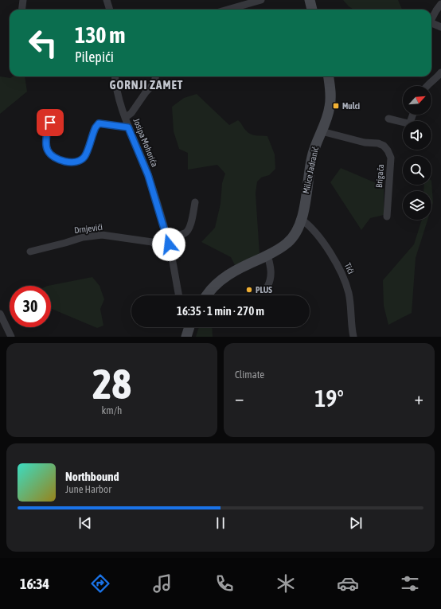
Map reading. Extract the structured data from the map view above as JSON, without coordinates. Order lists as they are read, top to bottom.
{
  "streets": {
    "street": [
      "Josipa Mohorića",
      "Milice Jadranić",
      "Brigača",
      "Drnjevići",
      "Tići"
    ]
  },
  "crossings": [
    ["Josipa Mohorića", "Drnjevići"],
    ["Milice Jadranić", "Brigača"],
    ["Milice Jadranić", "Tići"]
  ],
  "districts": ["GORNJI ZAMET"],
  "places": {
    "transit": ["Mulci"],
    "other": ["PLUS"]
  },
  "north": "top right",
  "page": {
    "turn": ["130 m", "Pilepići"],
    "limit": "30",
    "trip": "16:35 · 1 min · 270 m",
    "tile": [
      ["28", "km/h"],
      "Climate"
    ],
    "heat": ["−", "19°", "+"],
    "song": ["Northbound", "June Harbor"],
    "tabs": "16:34"
  }
}
